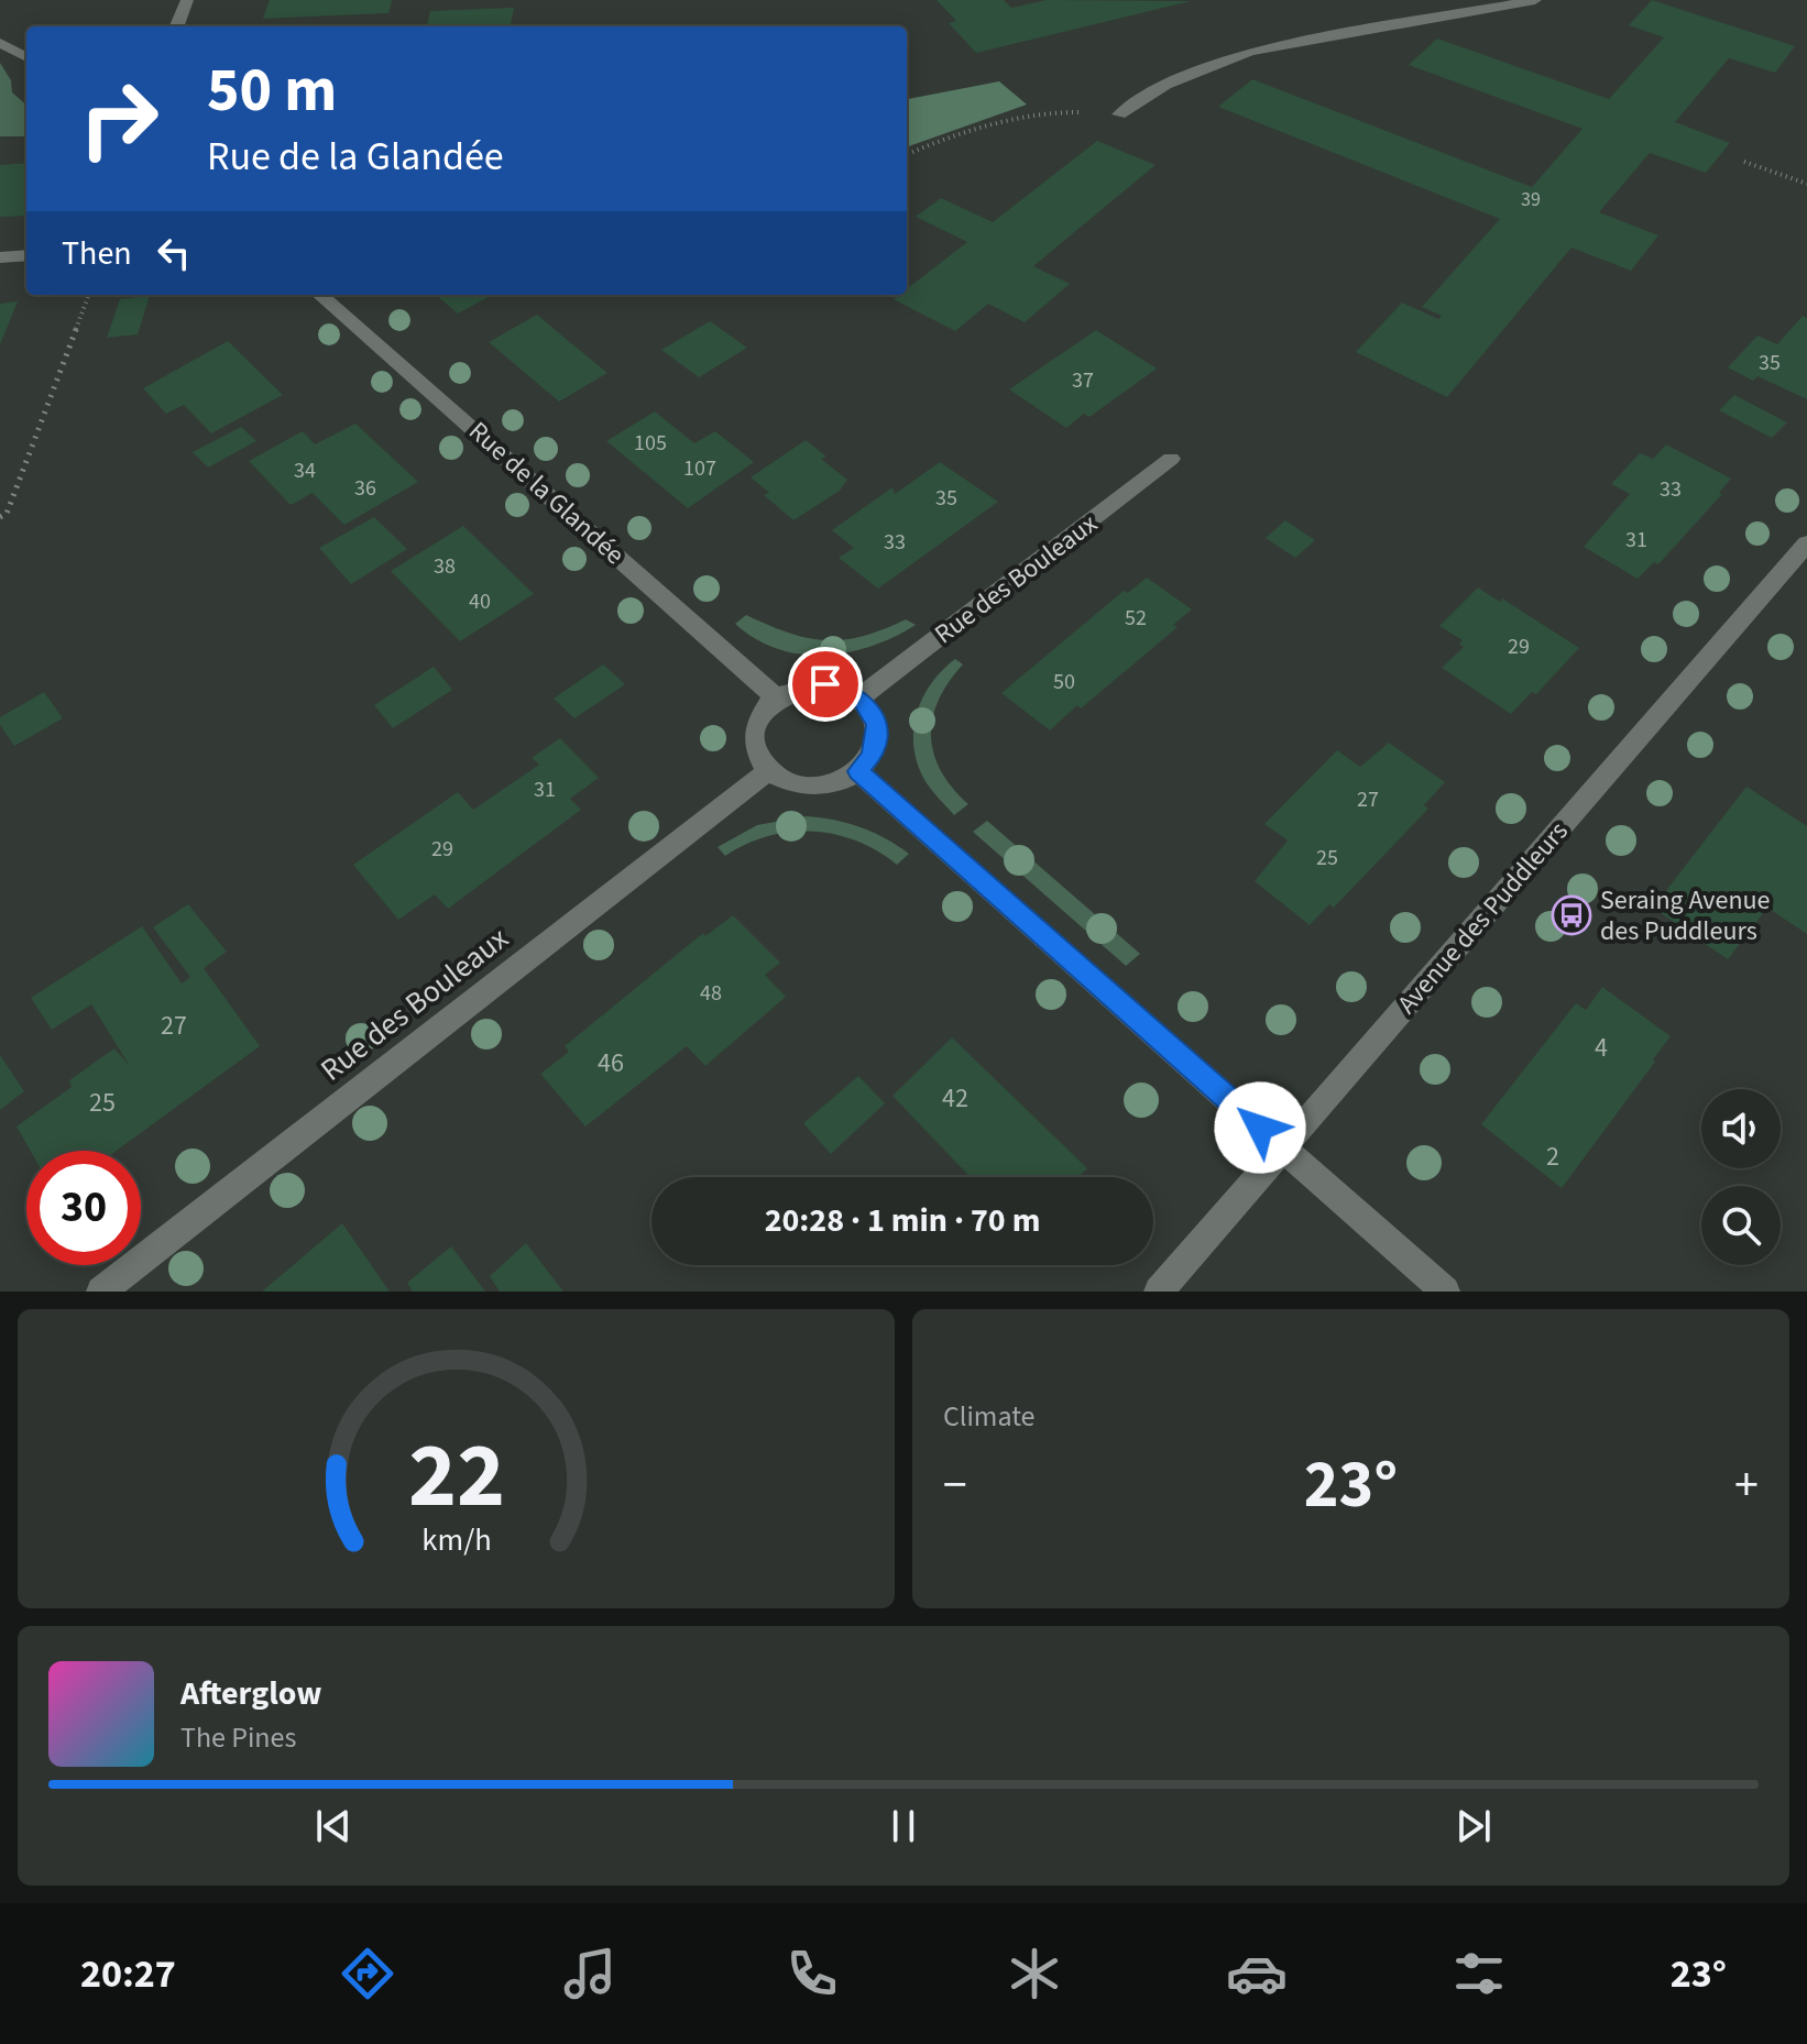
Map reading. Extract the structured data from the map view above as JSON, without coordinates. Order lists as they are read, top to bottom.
{
  "streets": {
    "street": ["Rue de la Glandée", "Rue des Bouleaux", "Avenue des Puddleurs"]
  },
  "crossings": [
    ["Rue de la Glandée", "Rue des Bouleaux"]
  ],
  "places": {
    "bus stop": ["Seraing Avenue des Puddleurs"]
  },
  "house_numbers": [
    "39",
    "35",
    "37",
    "105",
    "107",
    "34",
    "36",
    "33",
    "35",
    "31",
    "33",
    "38",
    "40",
    "52",
    "29",
    "50",
    "31",
    "27",
    "29",
    "25",
    "48",
    "27",
    "4",
    "46",
    "42",
    "25",
    "2"
  ],
  "page": {
    "turn": ["50 m", "Rue de la Glandée"],
    "then": "Then",
    "limit": "30",
    "trip": "20:28 · 1 min · 70 m",
    "tile": "Climate",
    "heat": ["−", "23°", "+"],
    "song": ["Afterglow", "The Pines"],
    "tabs": ["20:27", "23°"],
    "gauge": ["22", "km/h"]
  }
}
